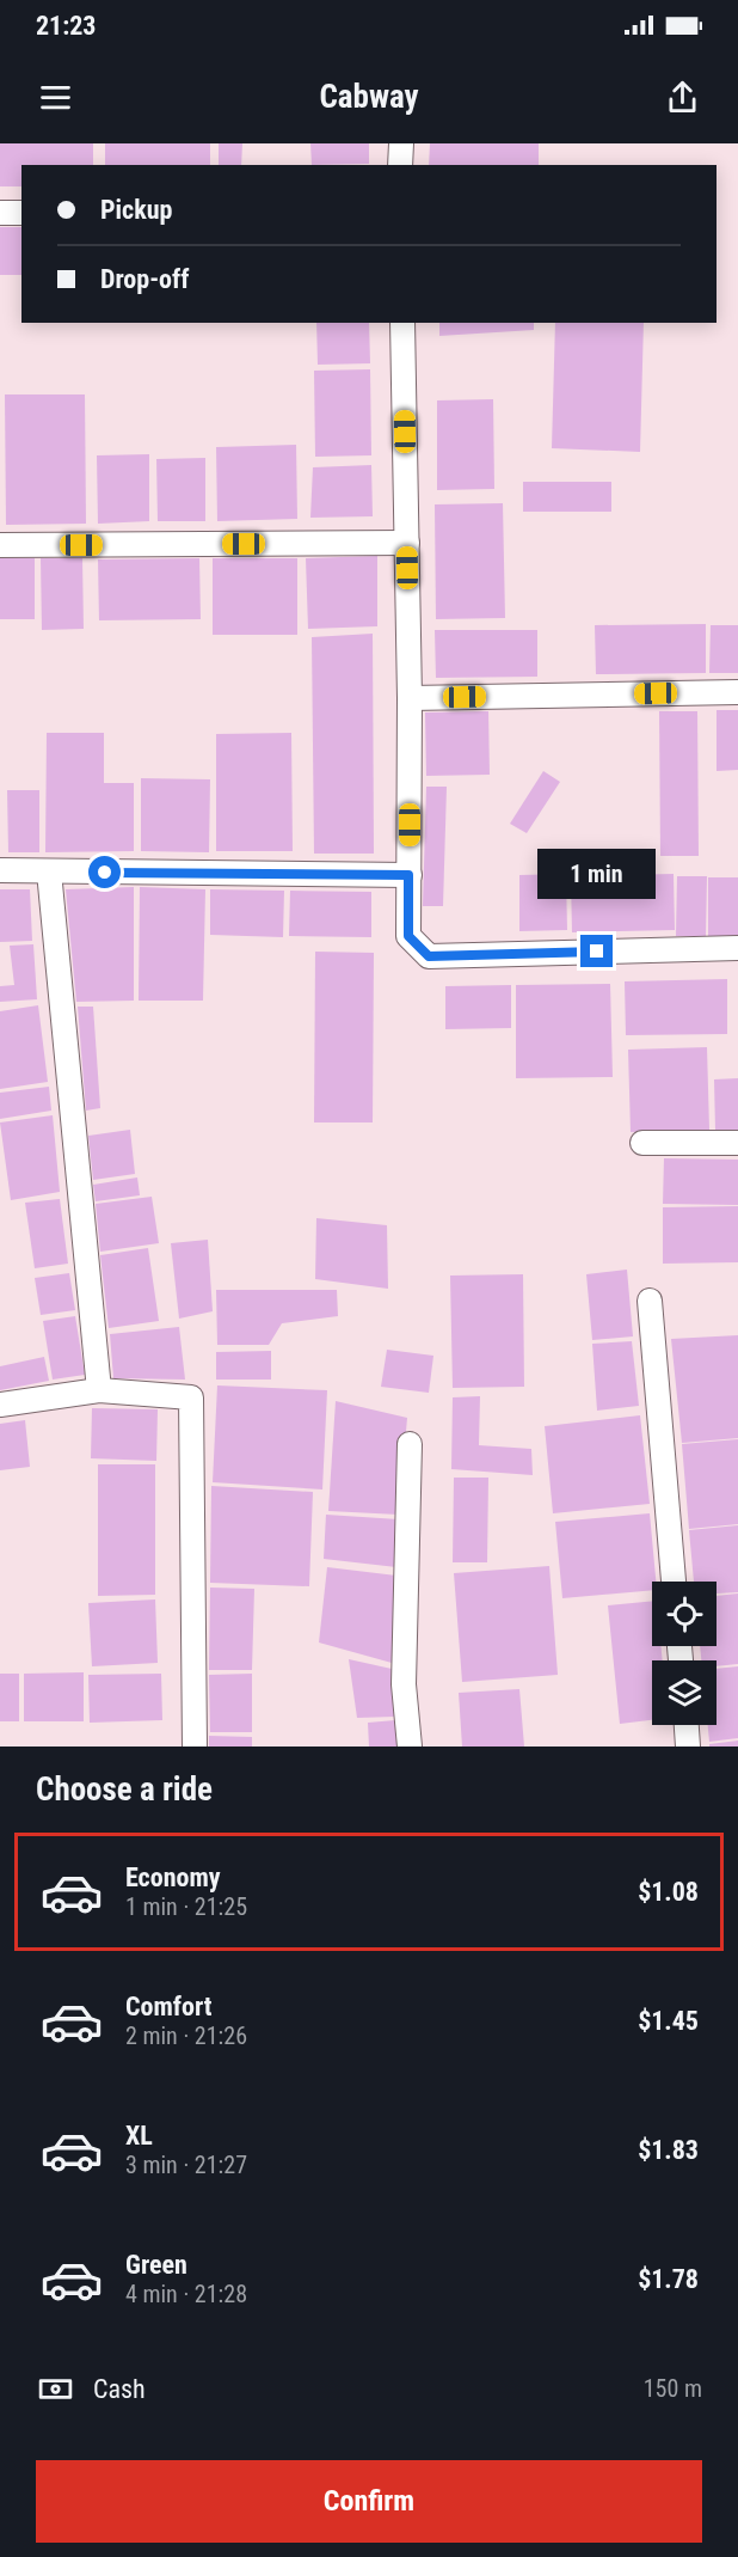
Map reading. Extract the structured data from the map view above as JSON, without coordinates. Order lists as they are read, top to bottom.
{
  "page": {
    "status": "21:23",
    "header": "Cabway",
    "banner": ["Pickup", "Drop-off"],
    "bubble": "1 min",
    "heading": "Choose a ride",
    "list": [
      {
        "name": "Economy",
        "note": "1 min · 21:25",
        "value": "$1.08"
      },
      {
        "name": "Comfort",
        "note": "2 min · 21:26",
        "value": "$1.45"
      },
      {
        "name": "XL",
        "note": "3 min · 21:27",
        "value": "$1.83"
      },
      {
        "name": "Green",
        "note": "4 min · 21:28",
        "value": "$1.78"
      }
    ],
    "pay": ["Cash", "150 m"],
    "buttons": "Confirm"
  }
}
